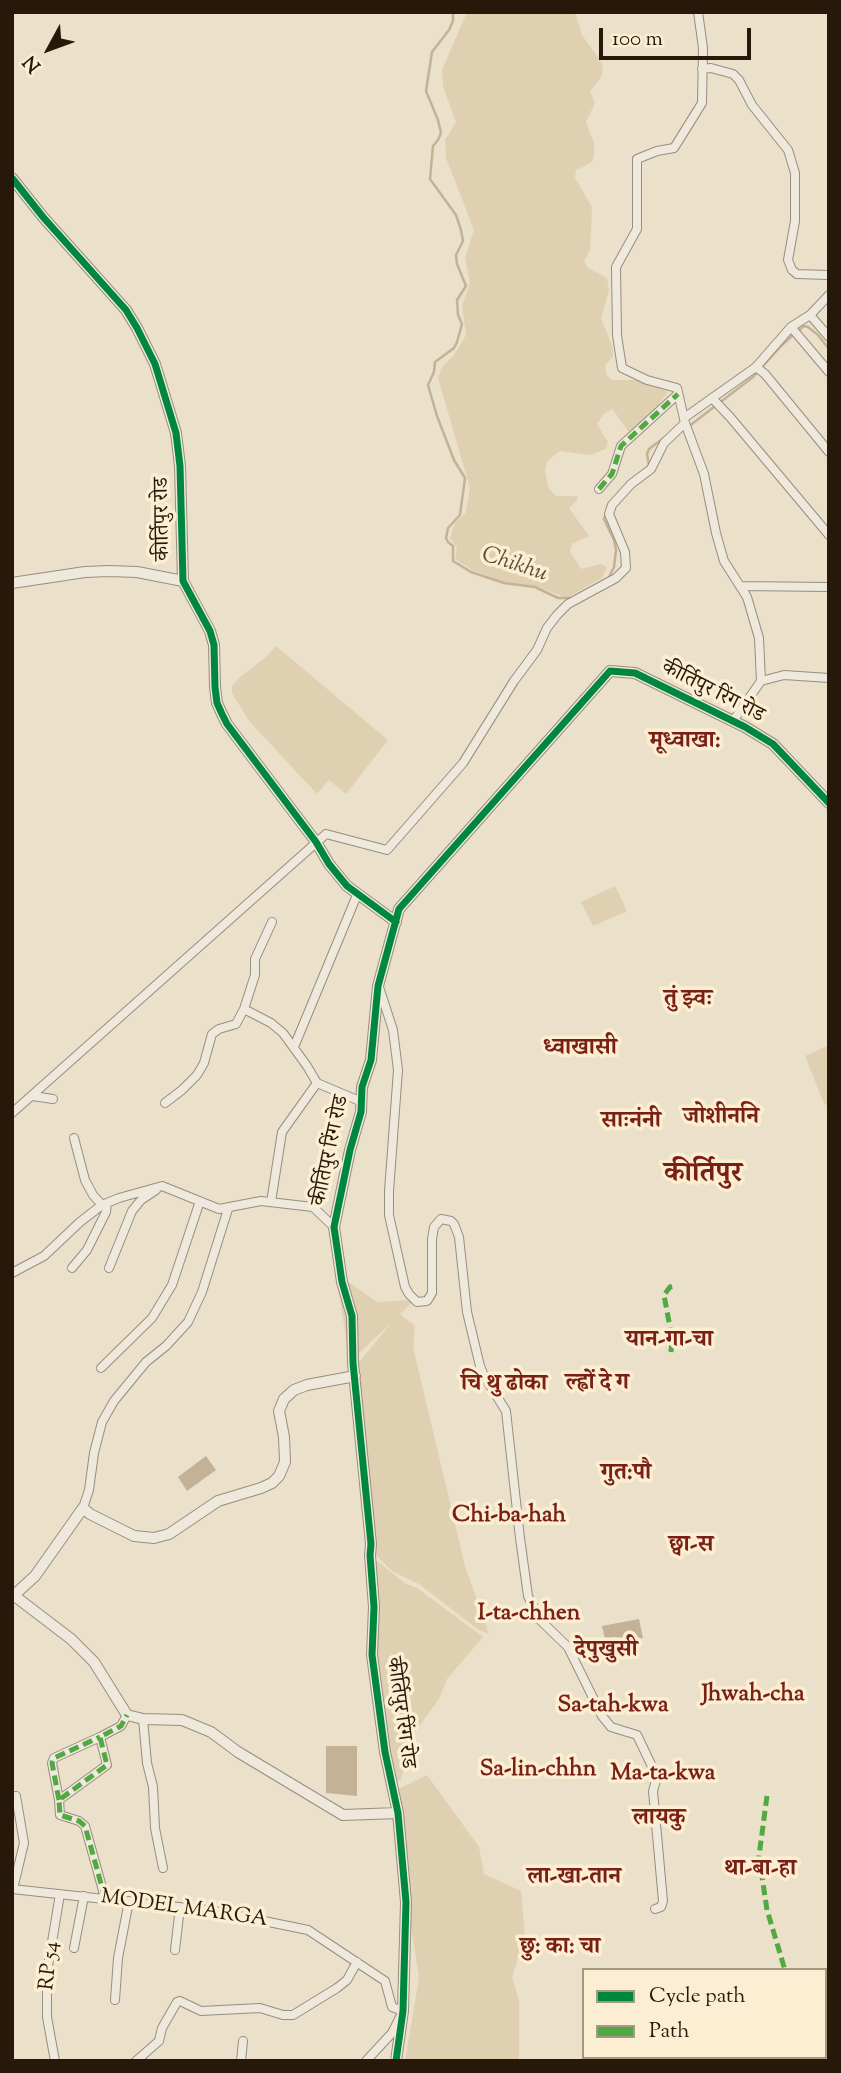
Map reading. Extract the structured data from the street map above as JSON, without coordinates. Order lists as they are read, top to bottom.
{
  "streets": {
    "street": [
      "कीर्तिपुर रोड",
      "कीर्तिपुर रिंग रोड",
      "MODEL MARGA",
      "RP 54"
    ]
  },
  "crossings": [
    ["कीर्तिपुर रोड", "कीर्तिपुर रिंग रोड"],
    ["कीर्तिपुर रिंग रोड", "MODEL MARGA"],
    ["MODEL MARGA", "RP 54"]
  ],
  "districts": [
    "मूध्वाखा:",
    "तुं झ्वः",
    "ध्वाखासी",
    "जोशीननि",
    "साःनंनी",
    "कीर्तिपुर",
    "यान-गा-चा",
    "ल्ह्वों दे ग",
    "चि थु ढोका",
    "गुत:पौ",
    "Chi-ba-hah",
    "छ्वा-स",
    "I-ta-chhen",
    "देपुखुसी",
    "Jhwah-cha",
    "Sa-tah-kwa",
    "Sa-lin-chhn",
    "Ma-ta-kwa",
    "लायकु",
    "था-बा-हा",
    "ला-खा-तान",
    "छु: का: चा"
  ],
  "water": ["Chikhu"],
  "legend": ["Cycle path", "Path"],
  "scale_bar": "100 m",
  "north": "bottom left"
}
